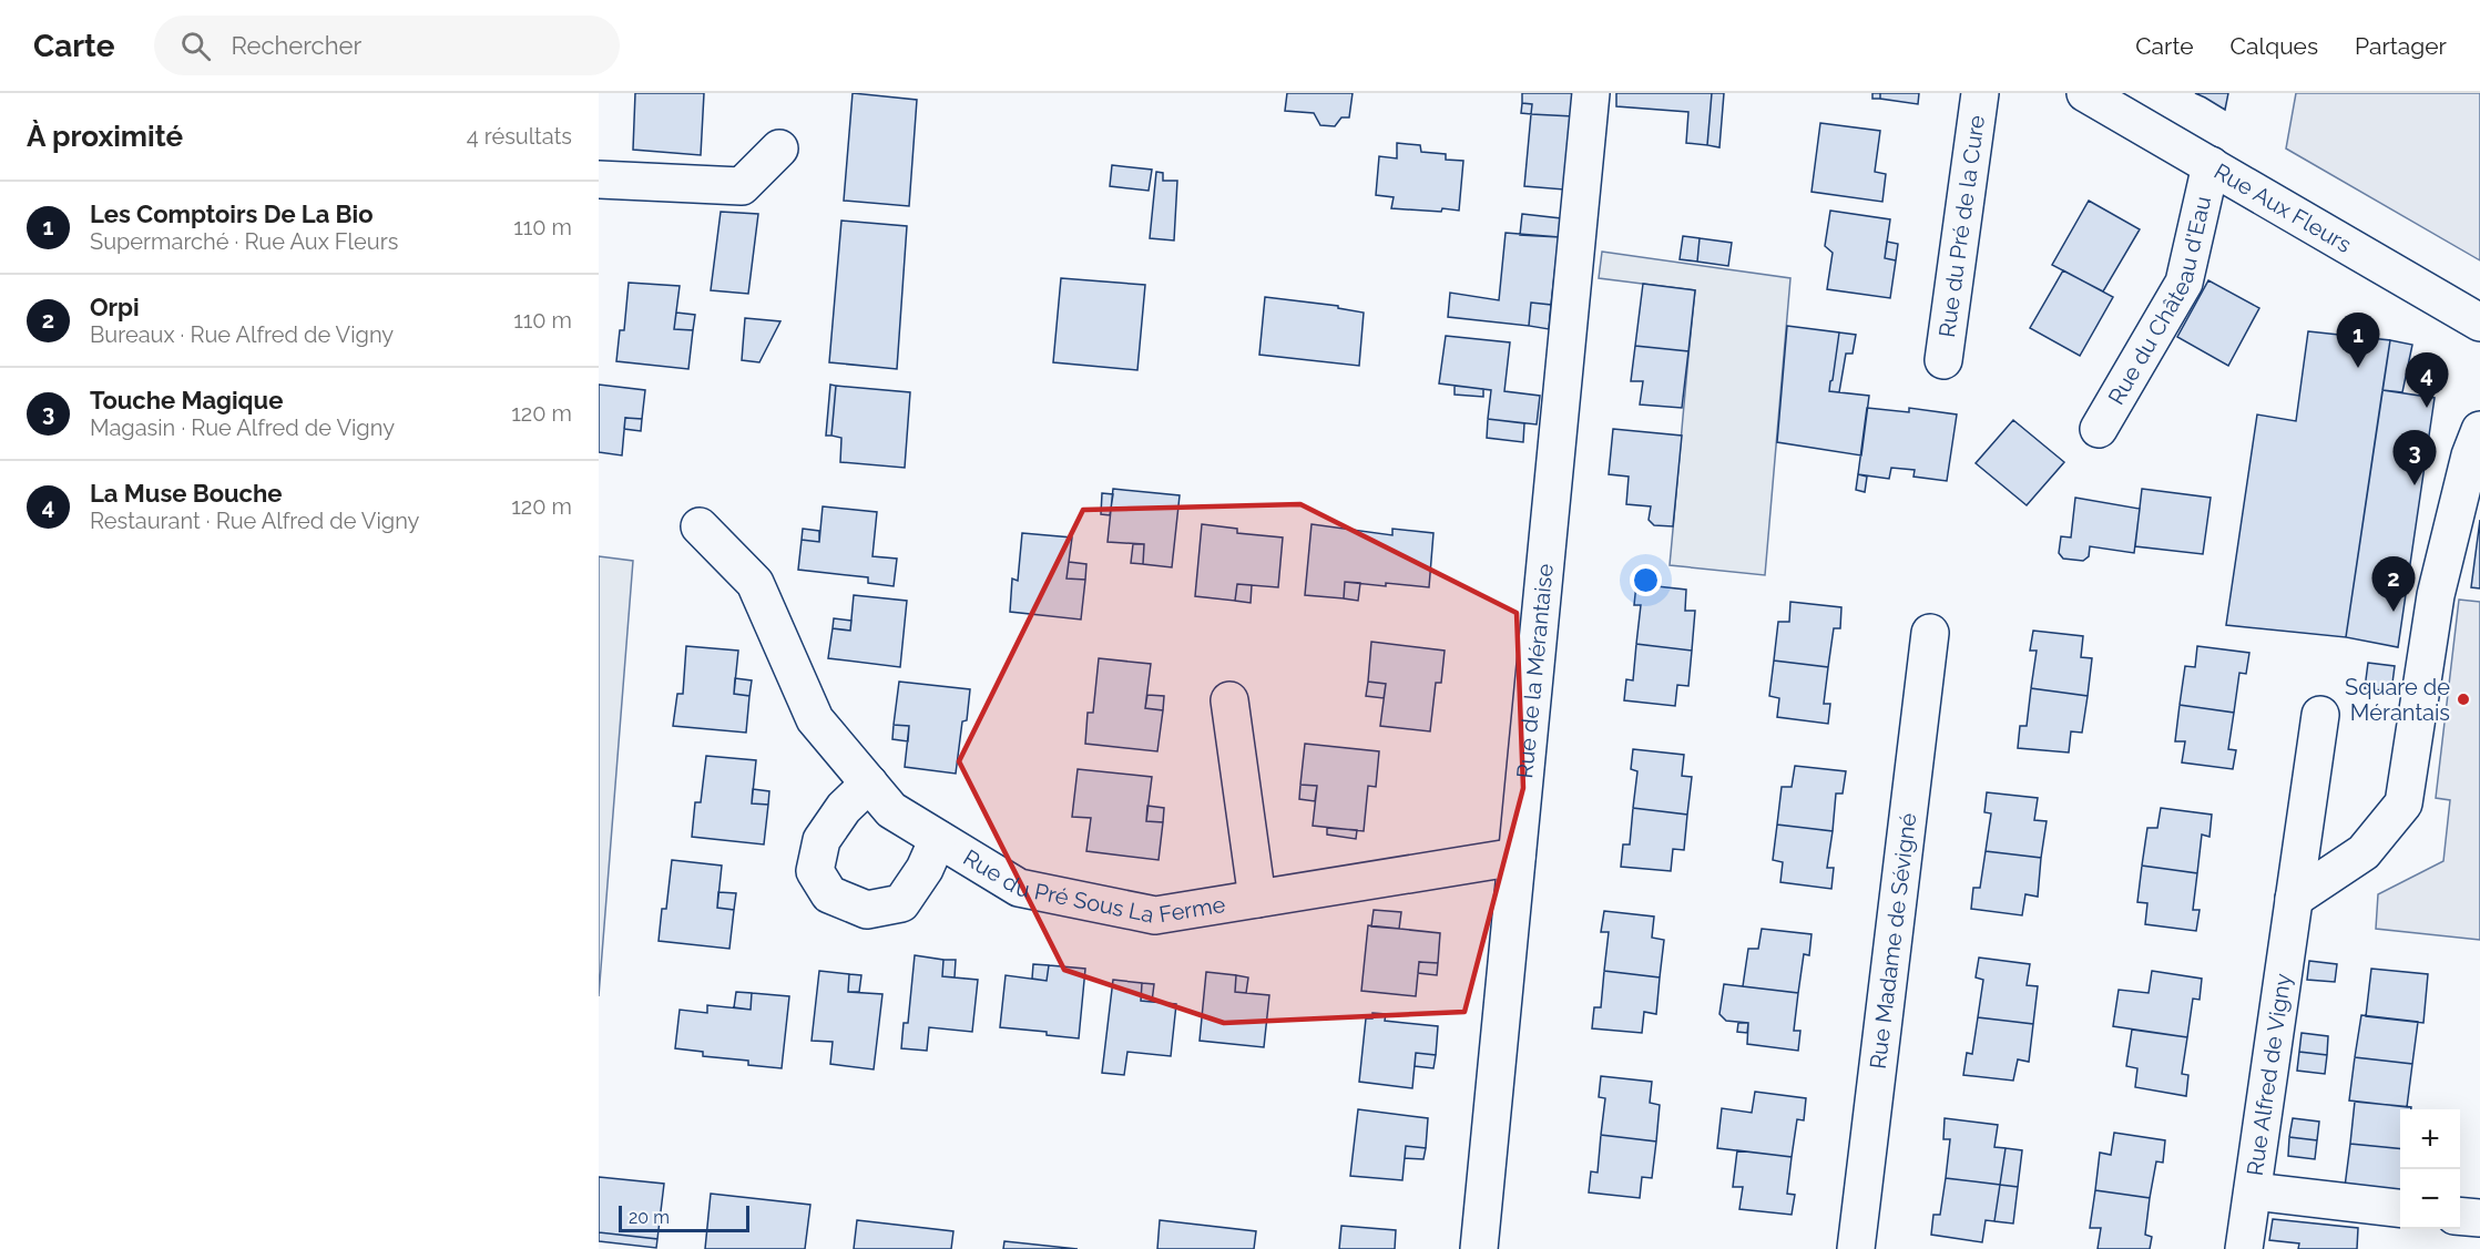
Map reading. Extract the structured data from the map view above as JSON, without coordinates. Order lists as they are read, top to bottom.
{
  "streets": {
    "street": [
      "Rue Aux Fleurs",
      "Rue du Pré de la Cure",
      "Rue du Château d'Eau",
      "Rue de la Mérantaise",
      "Rue du Pré Sous La Ferme",
      "Rue Madame de Sévigné",
      "Rue Alfred de Vigny"
    ]
  },
  "crossings": [
    ["Rue Aux Fleurs", "Rue du Château d'Eau"],
    ["Rue de la Mérantaise", "Rue du Pré Sous La Ferme"]
  ],
  "places": ["Square de Mérantais"],
  "scale_bar": "20 m",
  "page": {
    "header": "Carte",
    "search": "Rechercher",
    "nav": ["Carte", "Calques", "Partager"],
    "heading": ["À proximité", "4 résultats"],
    "list": [
      {
        "mark": "1",
        "name": "Les Comptoirs De La Bio",
        "note": "Supermarché · Rue Aux Fleurs",
        "value": "110 m"
      },
      {
        "mark": "2",
        "name": "Orpi",
        "note": "Bureaux · Rue Alfred de Vigny",
        "value": "110 m"
      },
      {
        "mark": "3",
        "name": "Touche Magique",
        "note": "Magasin · Rue Alfred de Vigny",
        "value": "120 m"
      },
      {
        "mark": "4",
        "name": "La Muse Bouche",
        "note": "Restaurant · Rue Alfred de Vigny",
        "value": "120 m"
      }
    ],
    "pins": [
      "1",
      "4",
      "3",
      "2"
    ],
    "map_buttons": ["+", "−"],
    "scale": "20 m"
  }
}
